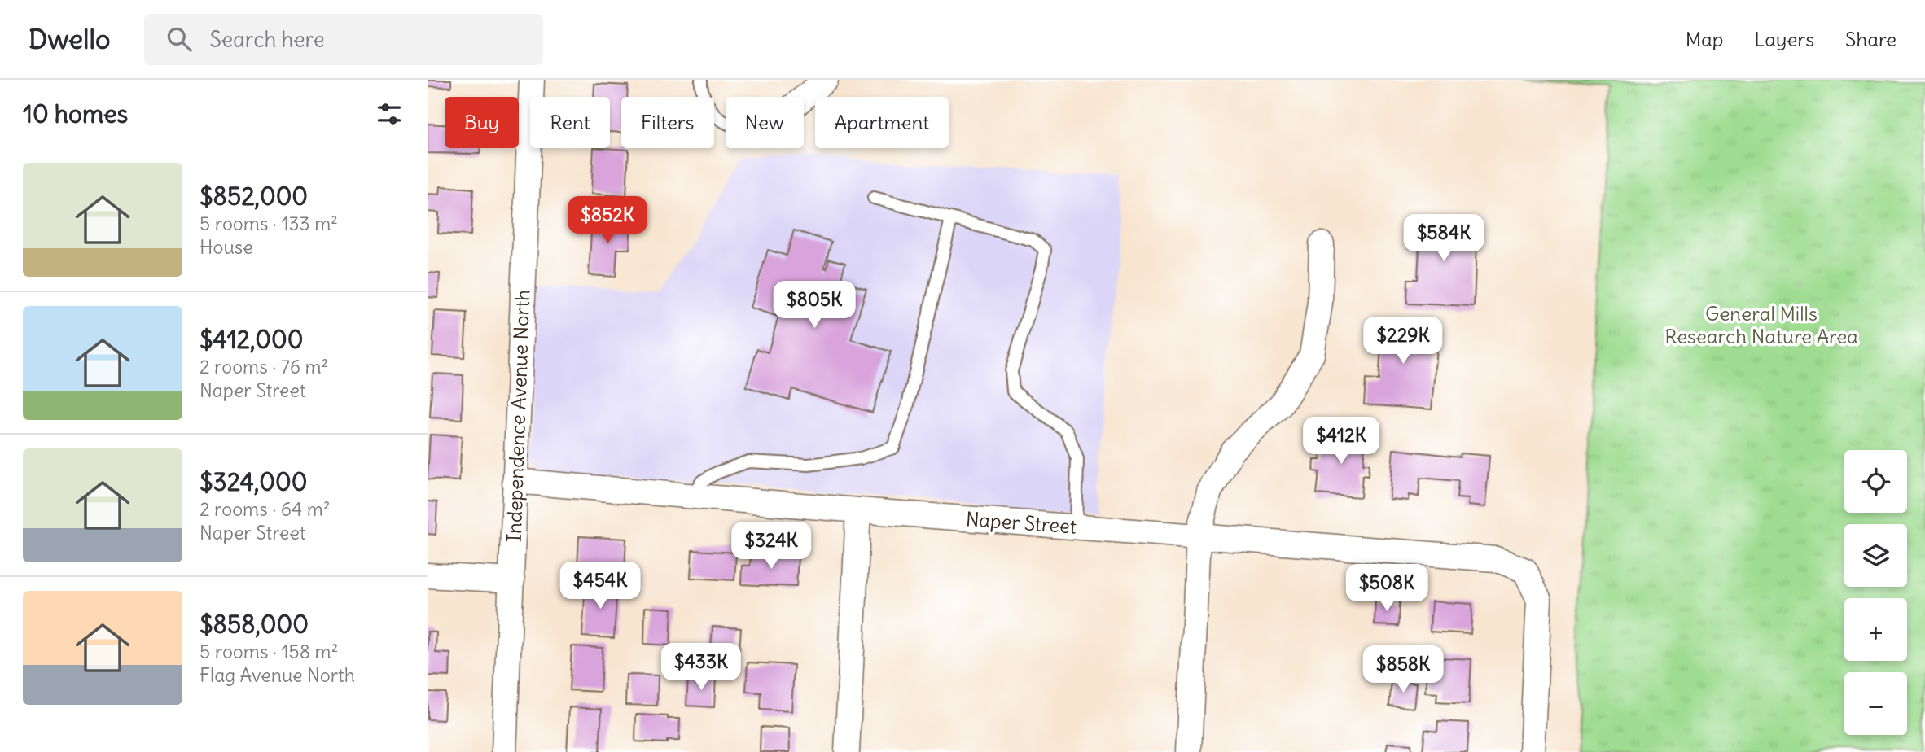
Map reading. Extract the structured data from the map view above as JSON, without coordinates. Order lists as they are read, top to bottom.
{
  "streets": {
    "street": ["Independence Avenue North", "Naper Street"]
  },
  "crossings": [
    ["Independence Avenue North", "Naper Street"]
  ],
  "parks": ["General Mills Research Nature Area"],
  "page": {
    "header": "Dwello",
    "search": "Search here",
    "nav": ["Map", "Layers", "Share"],
    "heading": "10 homes",
    "chip": [
      "Buy",
      "Rent",
      "Filters",
      "New",
      "Apartment"
    ],
    "list": [
      {
        "name": "$852,000",
        "note": "5 rooms · 133 m² · House"
      },
      {
        "name": "$412,000",
        "note": "2 rooms · 76 m² · Naper Street"
      },
      {
        "name": "$324,000",
        "note": "2 rooms · 64 m² · Naper Street"
      },
      {
        "name": "$858,000",
        "note": "5 rooms · 158 m² · Flag Avenue North"
      }
    ],
    "price": [
      "$852K",
      "$584K",
      "$805K",
      "$229K",
      "$412K",
      "$324K",
      "$454K",
      "$508K",
      "$433K",
      "$858K"
    ],
    "map_buttons": ["+", "−"]
  }
}
